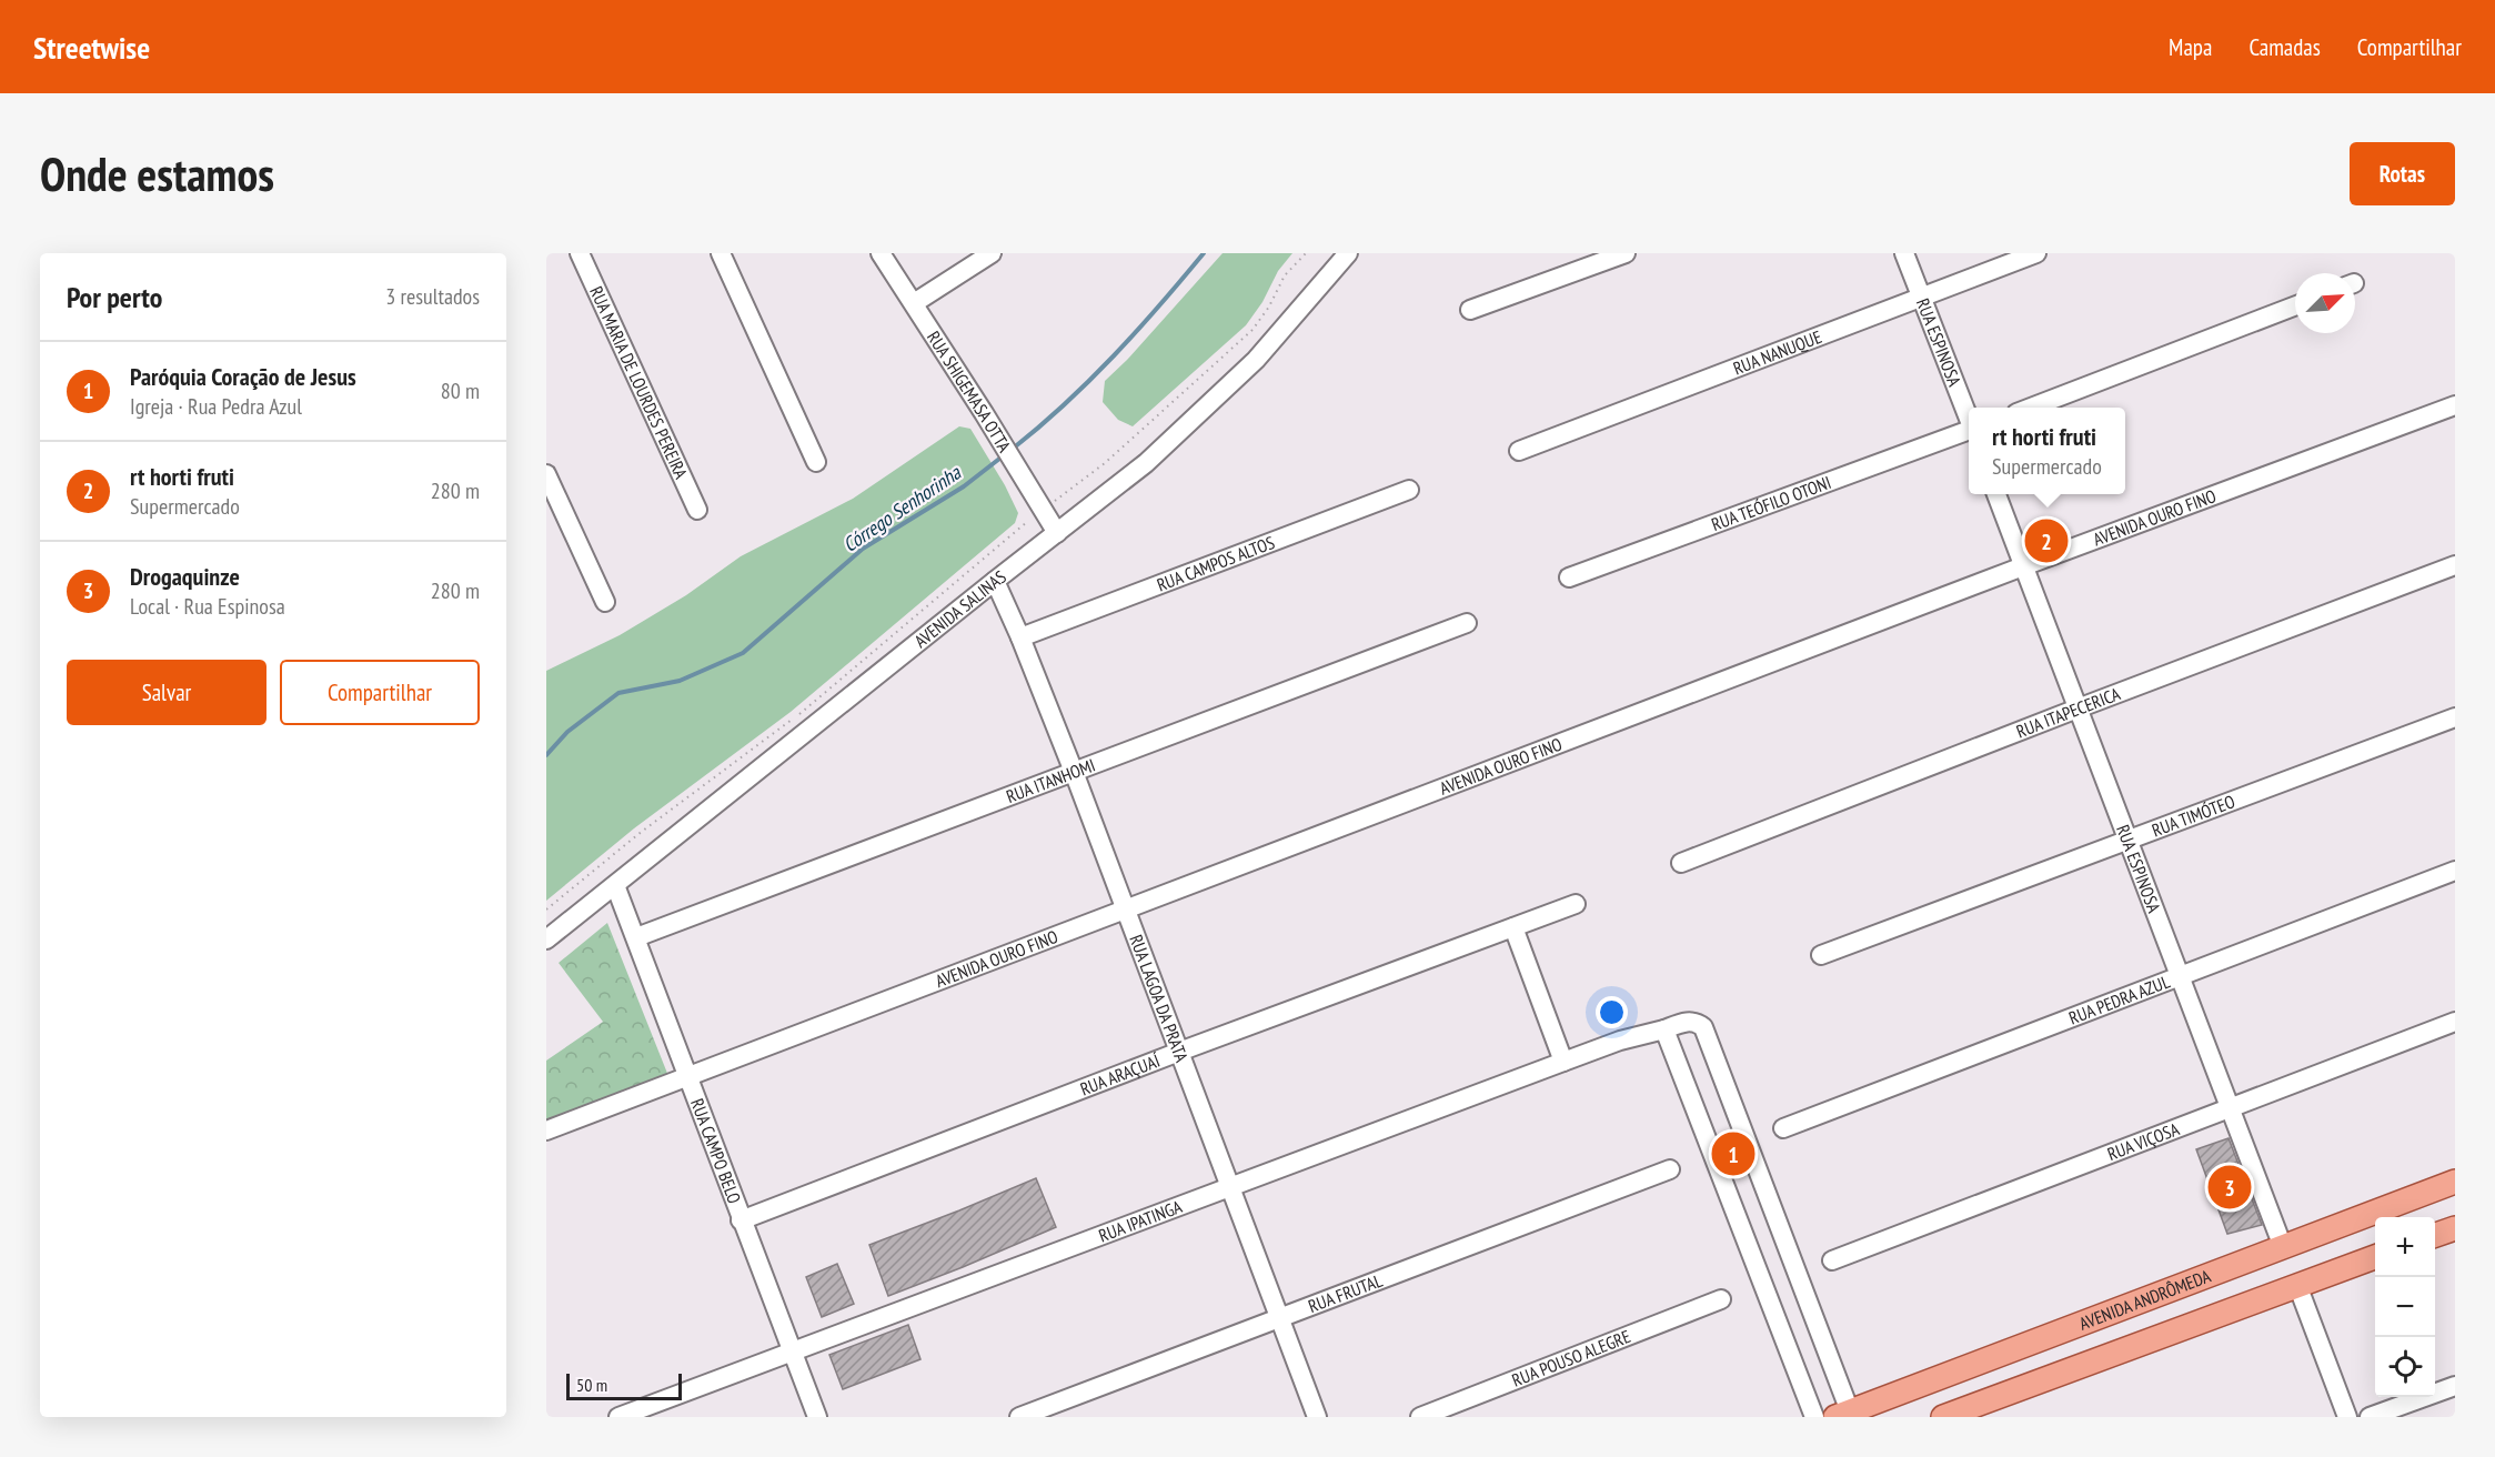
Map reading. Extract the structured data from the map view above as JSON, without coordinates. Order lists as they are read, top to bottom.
{
  "streets": {
    "main road": ["AVENIDA ANDRÔMEDA"],
    "street": [
      "RUA ESPINOSA",
      "RUA NANUQUE",
      "RUA MARIA DE LOURDES PEREIRA",
      "RUA SHIGEMASA OTTA",
      "RUA TEÓFILO OTONI",
      "AVENIDA OURO FINO",
      "RUA CAMPOS ALTOS",
      "AVENIDA SALINAS",
      "RUA ITAPECERICA",
      "RUA ITANHOMI",
      "RUA TIMÓTEO",
      "RUA LAGOA DA PRATA",
      "RUA PEDRA AZUL",
      "RUA ARAÇUAÍ",
      "RUA VIÇOSA",
      "RUA CAMPO BELO",
      "RUA IPATINGA",
      "RUA FRUTAL",
      "RUA POUSO ALEGRE"
    ]
  },
  "crossings": [
    ["RUA ESPINOSA", "RUA NANUQUE"],
    ["RUA ESPINOSA", "AVENIDA OURO FINO"],
    ["RUA ESPINOSA", "RUA ITAPECERICA"],
    ["RUA ESPINOSA", "RUA TIMÓTEO"],
    ["RUA ESPINOSA", "RUA PEDRA AZUL"],
    ["RUA ESPINOSA", "RUA VIÇOSA"],
    ["RUA ESPINOSA", "AVENIDA ANDRÔMEDA"],
    ["RUA SHIGEMASA OTTA", "AVENIDA SALINAS"],
    ["AVENIDA OURO FINO", "RUA LAGOA DA PRATA"],
    ["AVENIDA OURO FINO", "RUA CAMPO BELO"],
    ["RUA CAMPOS ALTOS", "RUA LAGOA DA PRATA"],
    ["AVENIDA SALINAS", "RUA LAGOA DA PRATA"],
    ["AVENIDA SALINAS", "RUA CAMPO BELO"],
    ["RUA ITANHOMI", "RUA LAGOA DA PRATA"],
    ["RUA ITANHOMI", "RUA CAMPO BELO"],
    ["RUA LAGOA DA PRATA", "RUA ARAÇUAÍ"],
    ["RUA LAGOA DA PRATA", "RUA IPATINGA"],
    ["RUA LAGOA DA PRATA", "RUA FRUTAL"],
    ["RUA ARAÇUAÍ", "RUA CAMPO BELO"],
    ["RUA CAMPO BELO", "RUA IPATINGA"],
    ["RUA IPATINGA", "AVENIDA ANDRÔMEDA"]
  ],
  "water": ["Córrego Senhorinha"],
  "scale_bar": "50 m",
  "north": "top right",
  "page": {
    "header": "Streetwise",
    "nav": ["Mapa", "Camadas", "Compartilhar"],
    "buttons": [
      "Rotas",
      ["Salvar", "Compartilhar"]
    ],
    "title": "Onde estamos",
    "heading": ["Por perto", "3 resultados"],
    "list": [
      {
        "mark": "1",
        "name": "Paróquia Coração de Jesus",
        "note": "Igreja · Rua Pedra Azul",
        "value": "80 m"
      },
      {
        "mark": "2",
        "name": "rt horti fruti",
        "note": "Supermercado",
        "value": "280 m"
      },
      {
        "mark": "3",
        "name": "Drogaquinze",
        "note": "Local · Rua Espinosa",
        "value": "280 m"
      }
    ],
    "popup": ["rt horti fruti", "Supermercado"],
    "pins": ["2", "1", "3"],
    "map_buttons": ["+", "−"],
    "scale": "50 m"
  }
}
